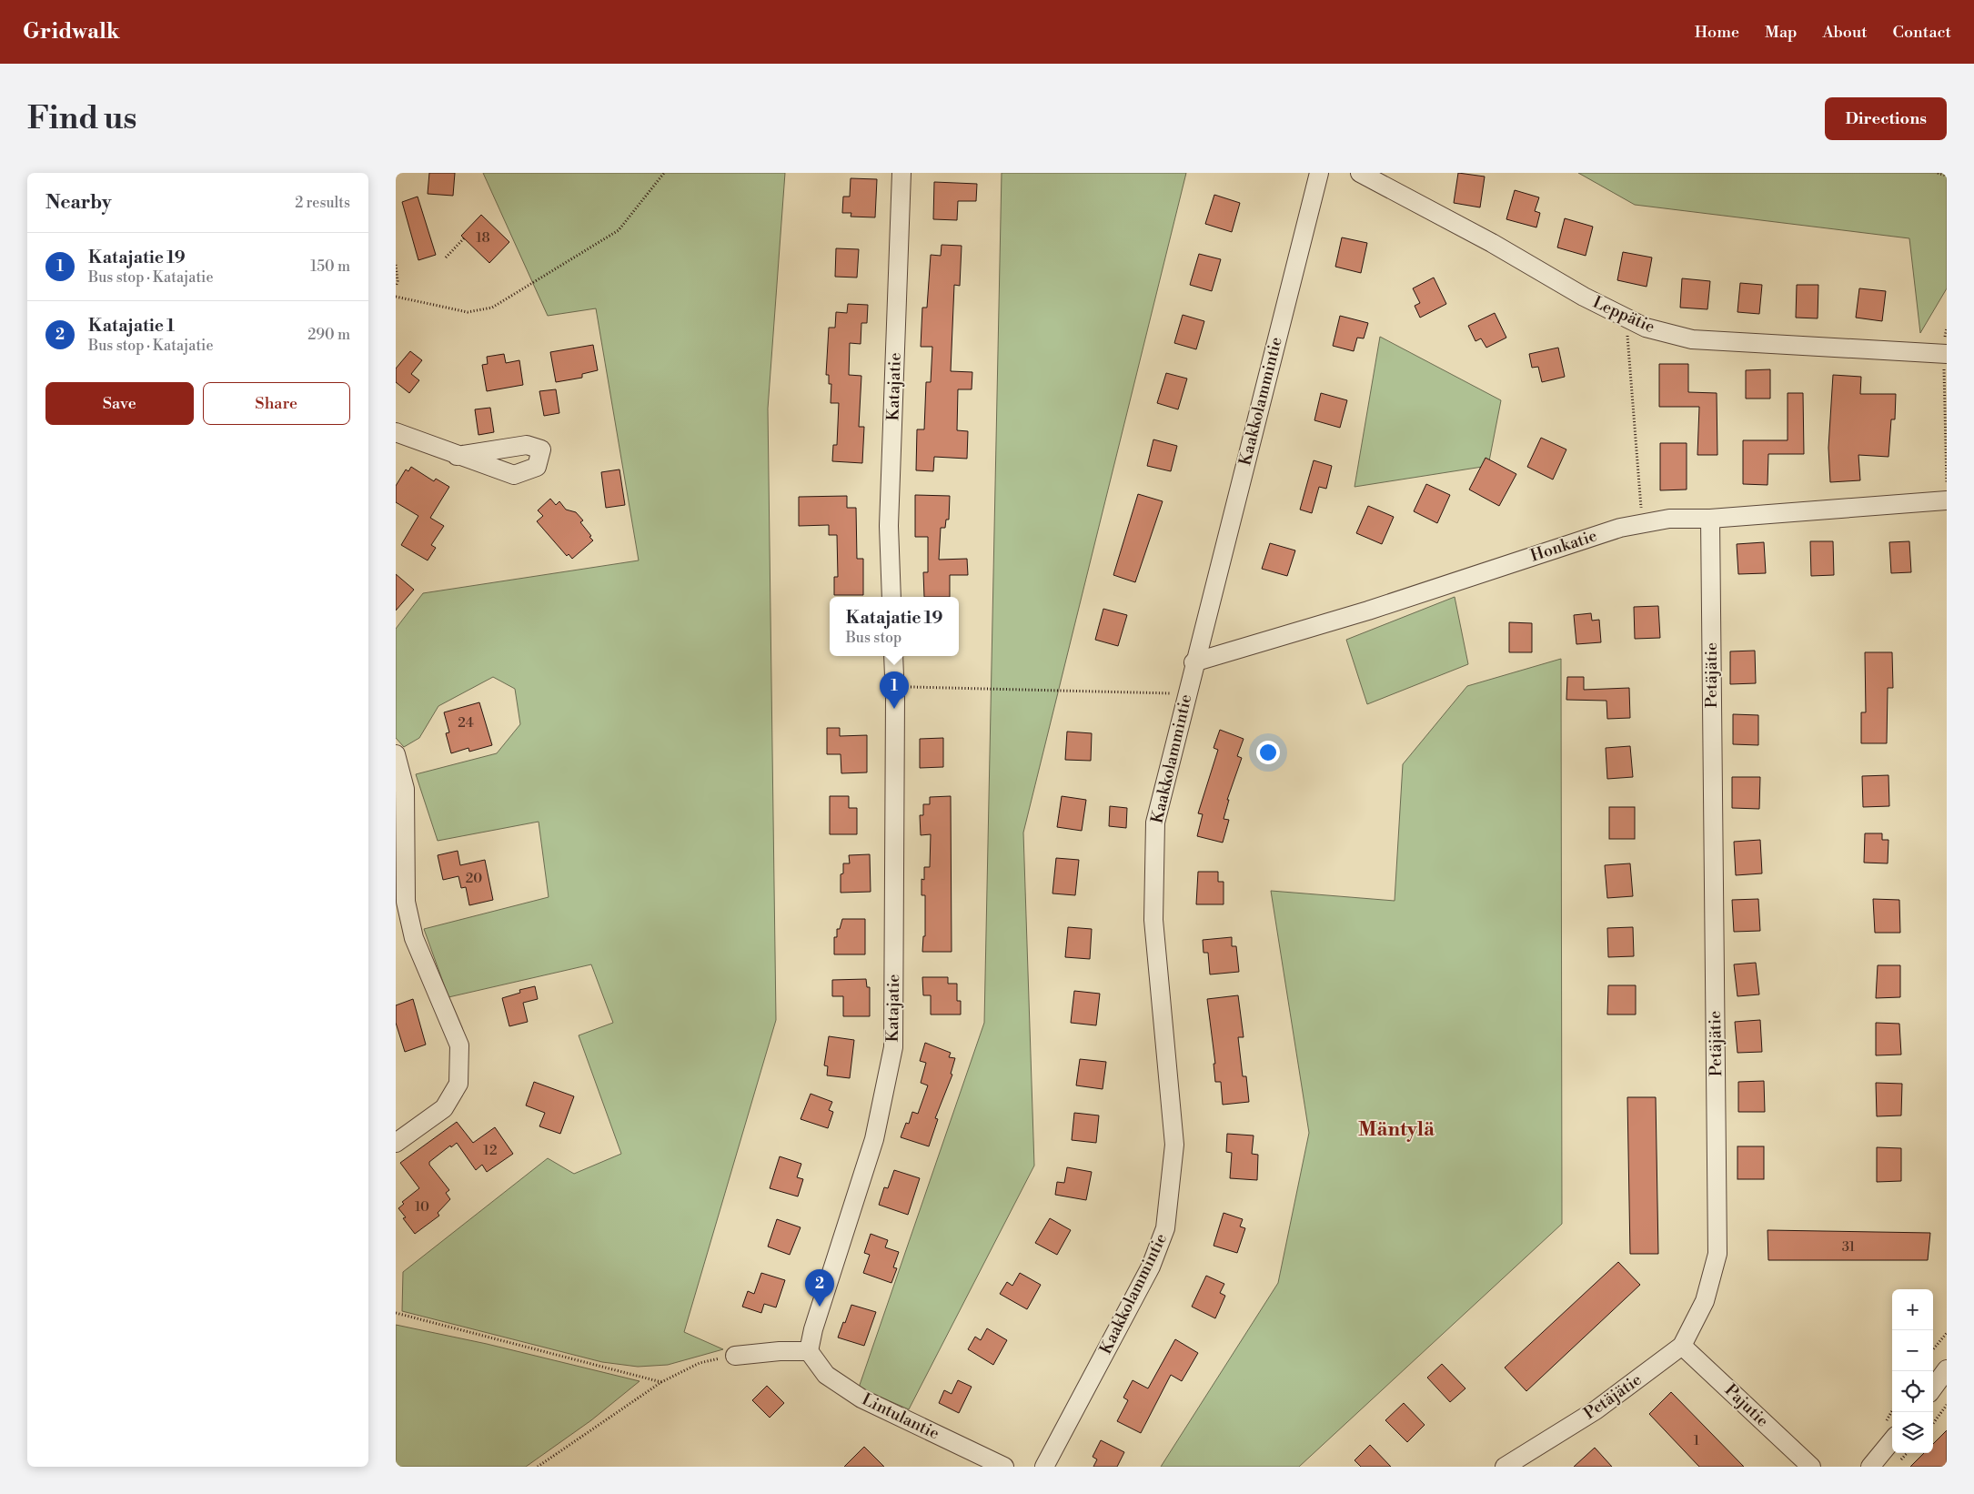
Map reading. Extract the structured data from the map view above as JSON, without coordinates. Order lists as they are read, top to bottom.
{
  "streets": {
    "street": [
      "Leppätie",
      "Katajatie",
      "Kaakkolammintie",
      "Honkatie",
      "Petäjätie",
      "Pajutie",
      "Lintulantie"
    ]
  },
  "crossings": [
    ["Katajatie", "Lintulantie"],
    ["Kaakkolammintie", "Honkatie"],
    ["Honkatie", "Petäjätie"],
    ["Petäjätie", "Pajutie"]
  ],
  "districts": ["Mäntylä"],
  "house_numbers": [
    "18",
    "24",
    "20",
    "12",
    "10",
    "31",
    "1"
  ],
  "page": {
    "header": "Gridwalk",
    "nav": [
      "Home",
      "Map",
      "About",
      "Contact"
    ],
    "buttons": [
      "Directions",
      ["Save", "Share"]
    ],
    "title": "Find us",
    "heading": ["Nearby", "2 results"],
    "list": [
      {
        "mark": "1",
        "name": "Katajatie 19",
        "note": "Bus stop · Katajatie",
        "value": "150 m"
      },
      {
        "mark": "2",
        "name": "Katajatie 1",
        "note": "Bus stop · Katajatie",
        "value": "290 m"
      }
    ],
    "popup": ["Katajatie 19", "Bus stop"],
    "pins": ["1", "2"],
    "map_buttons": ["+", "−"]
  }
}
